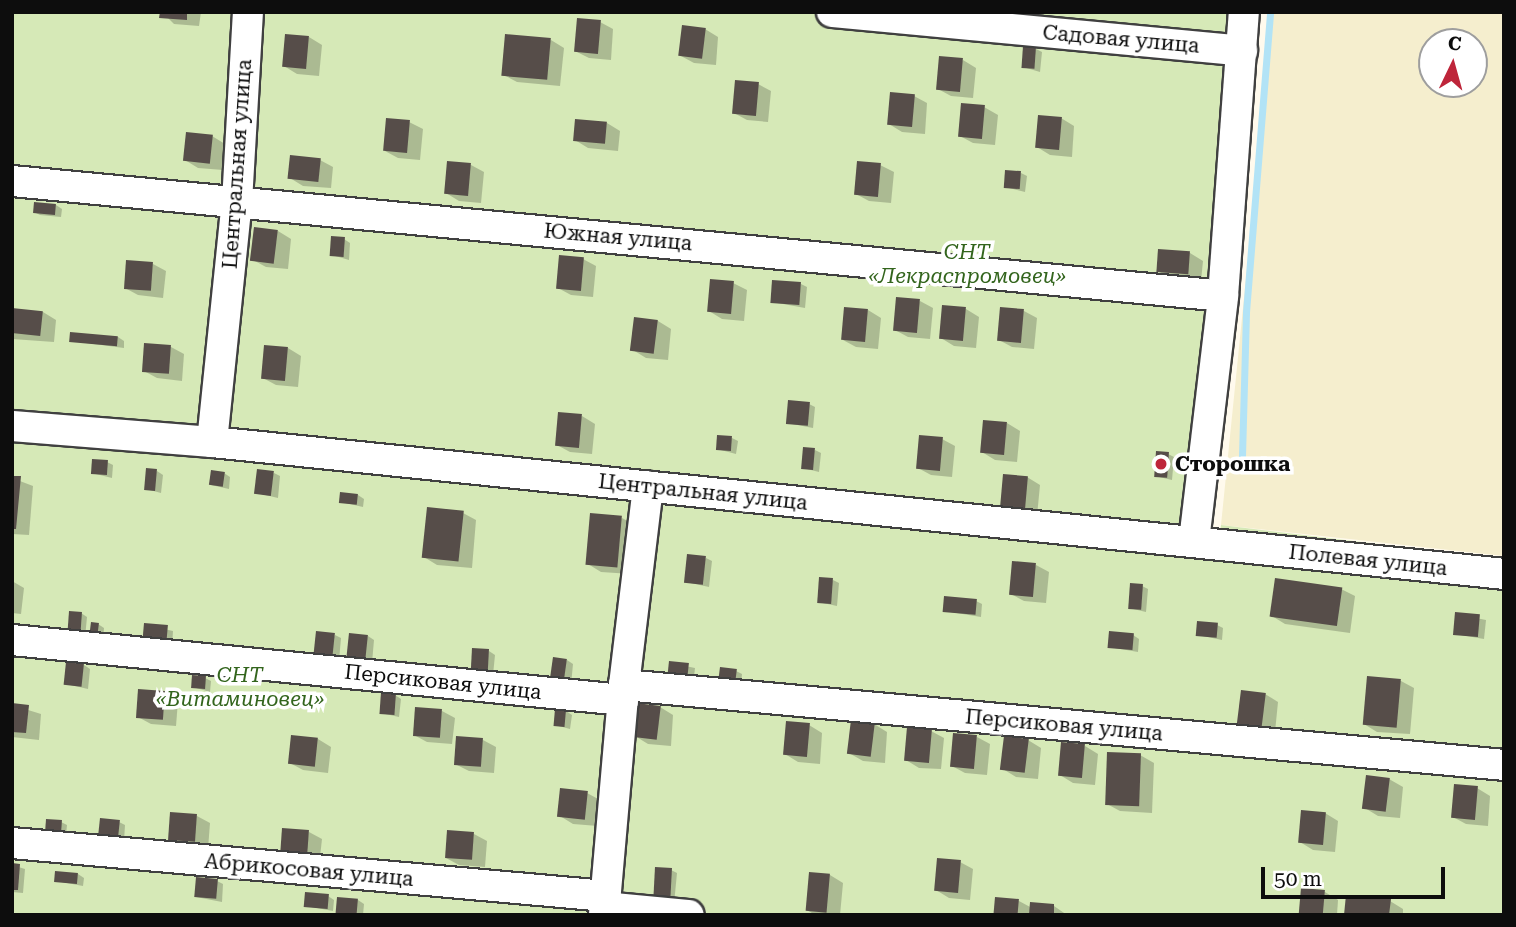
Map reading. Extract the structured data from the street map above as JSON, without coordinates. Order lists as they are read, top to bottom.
{
  "streets": {
    "street": [
      "Садовая улица",
      "Центральная улица",
      "Южная улица",
      "Полевая улица",
      "Персиковая улица",
      "Абрикосовая улица"
    ]
  },
  "crossings": [
    ["Центральная улица", "Южная улица"],
    ["Центральная улица", "Полевая улица"]
  ],
  "parks": ["СНТ «Лекраспромовец»", "СНТ «Витаминовец»"],
  "places": ["Сторошка"],
  "scale_bar": "50 m",
  "north": "top"
}
